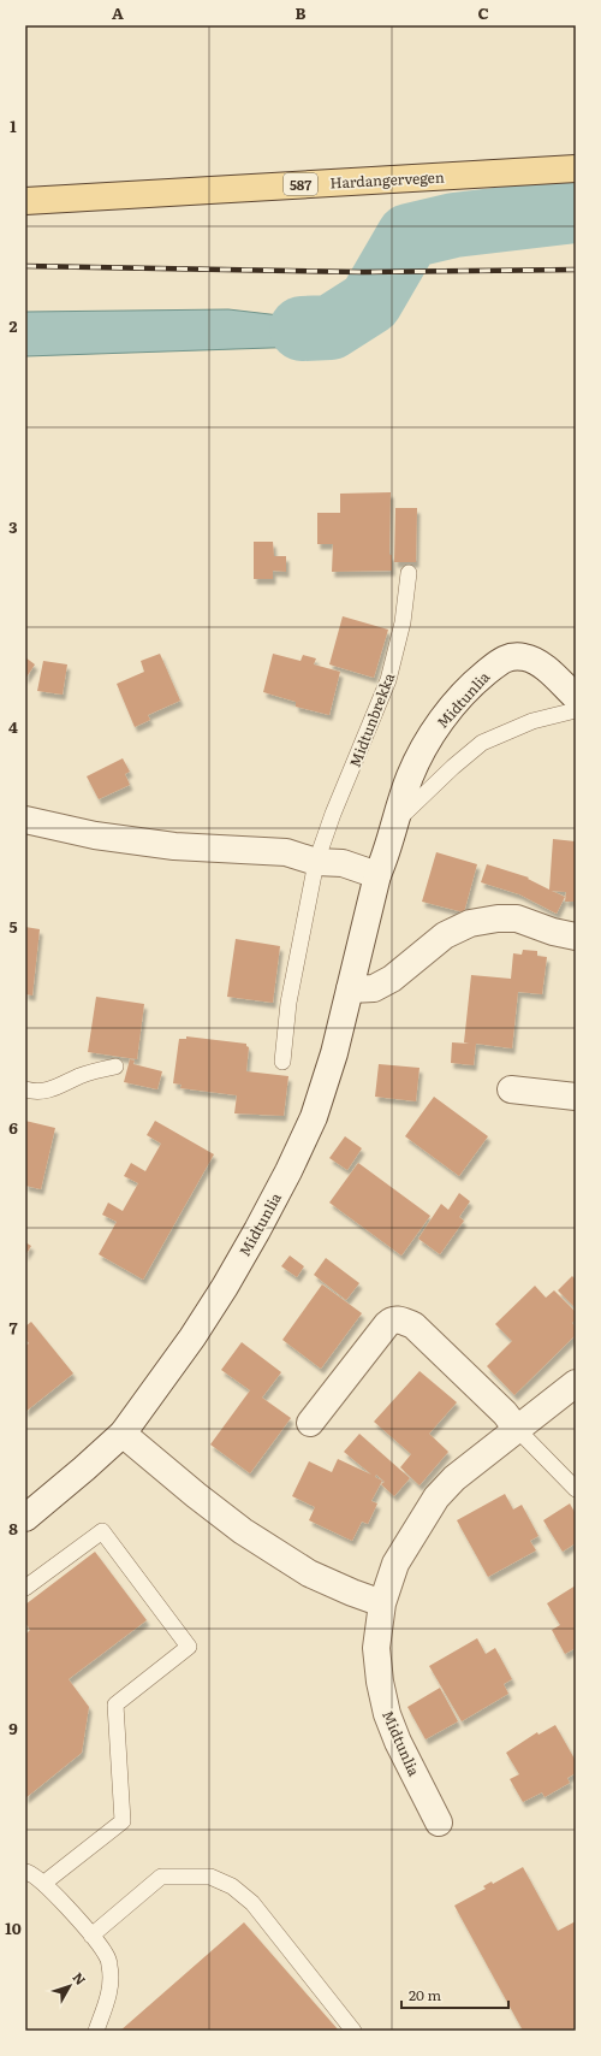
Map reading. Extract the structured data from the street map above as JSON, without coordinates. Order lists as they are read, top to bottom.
{
  "streets": {
    "main road": ["Hardangervegen", "587"],
    "street": ["Midtunlia"],
    "lane": ["Midtunbrekka"]
  },
  "scale_bar": "20 m",
  "north": "top right",
  "grid": {
    "columns": ["A", "B", "C"],
    "rows": [
      "1",
      "2",
      "3",
      "4",
      "5",
      "6",
      "7",
      "8",
      "9",
      "10"
    ]
  }
}
